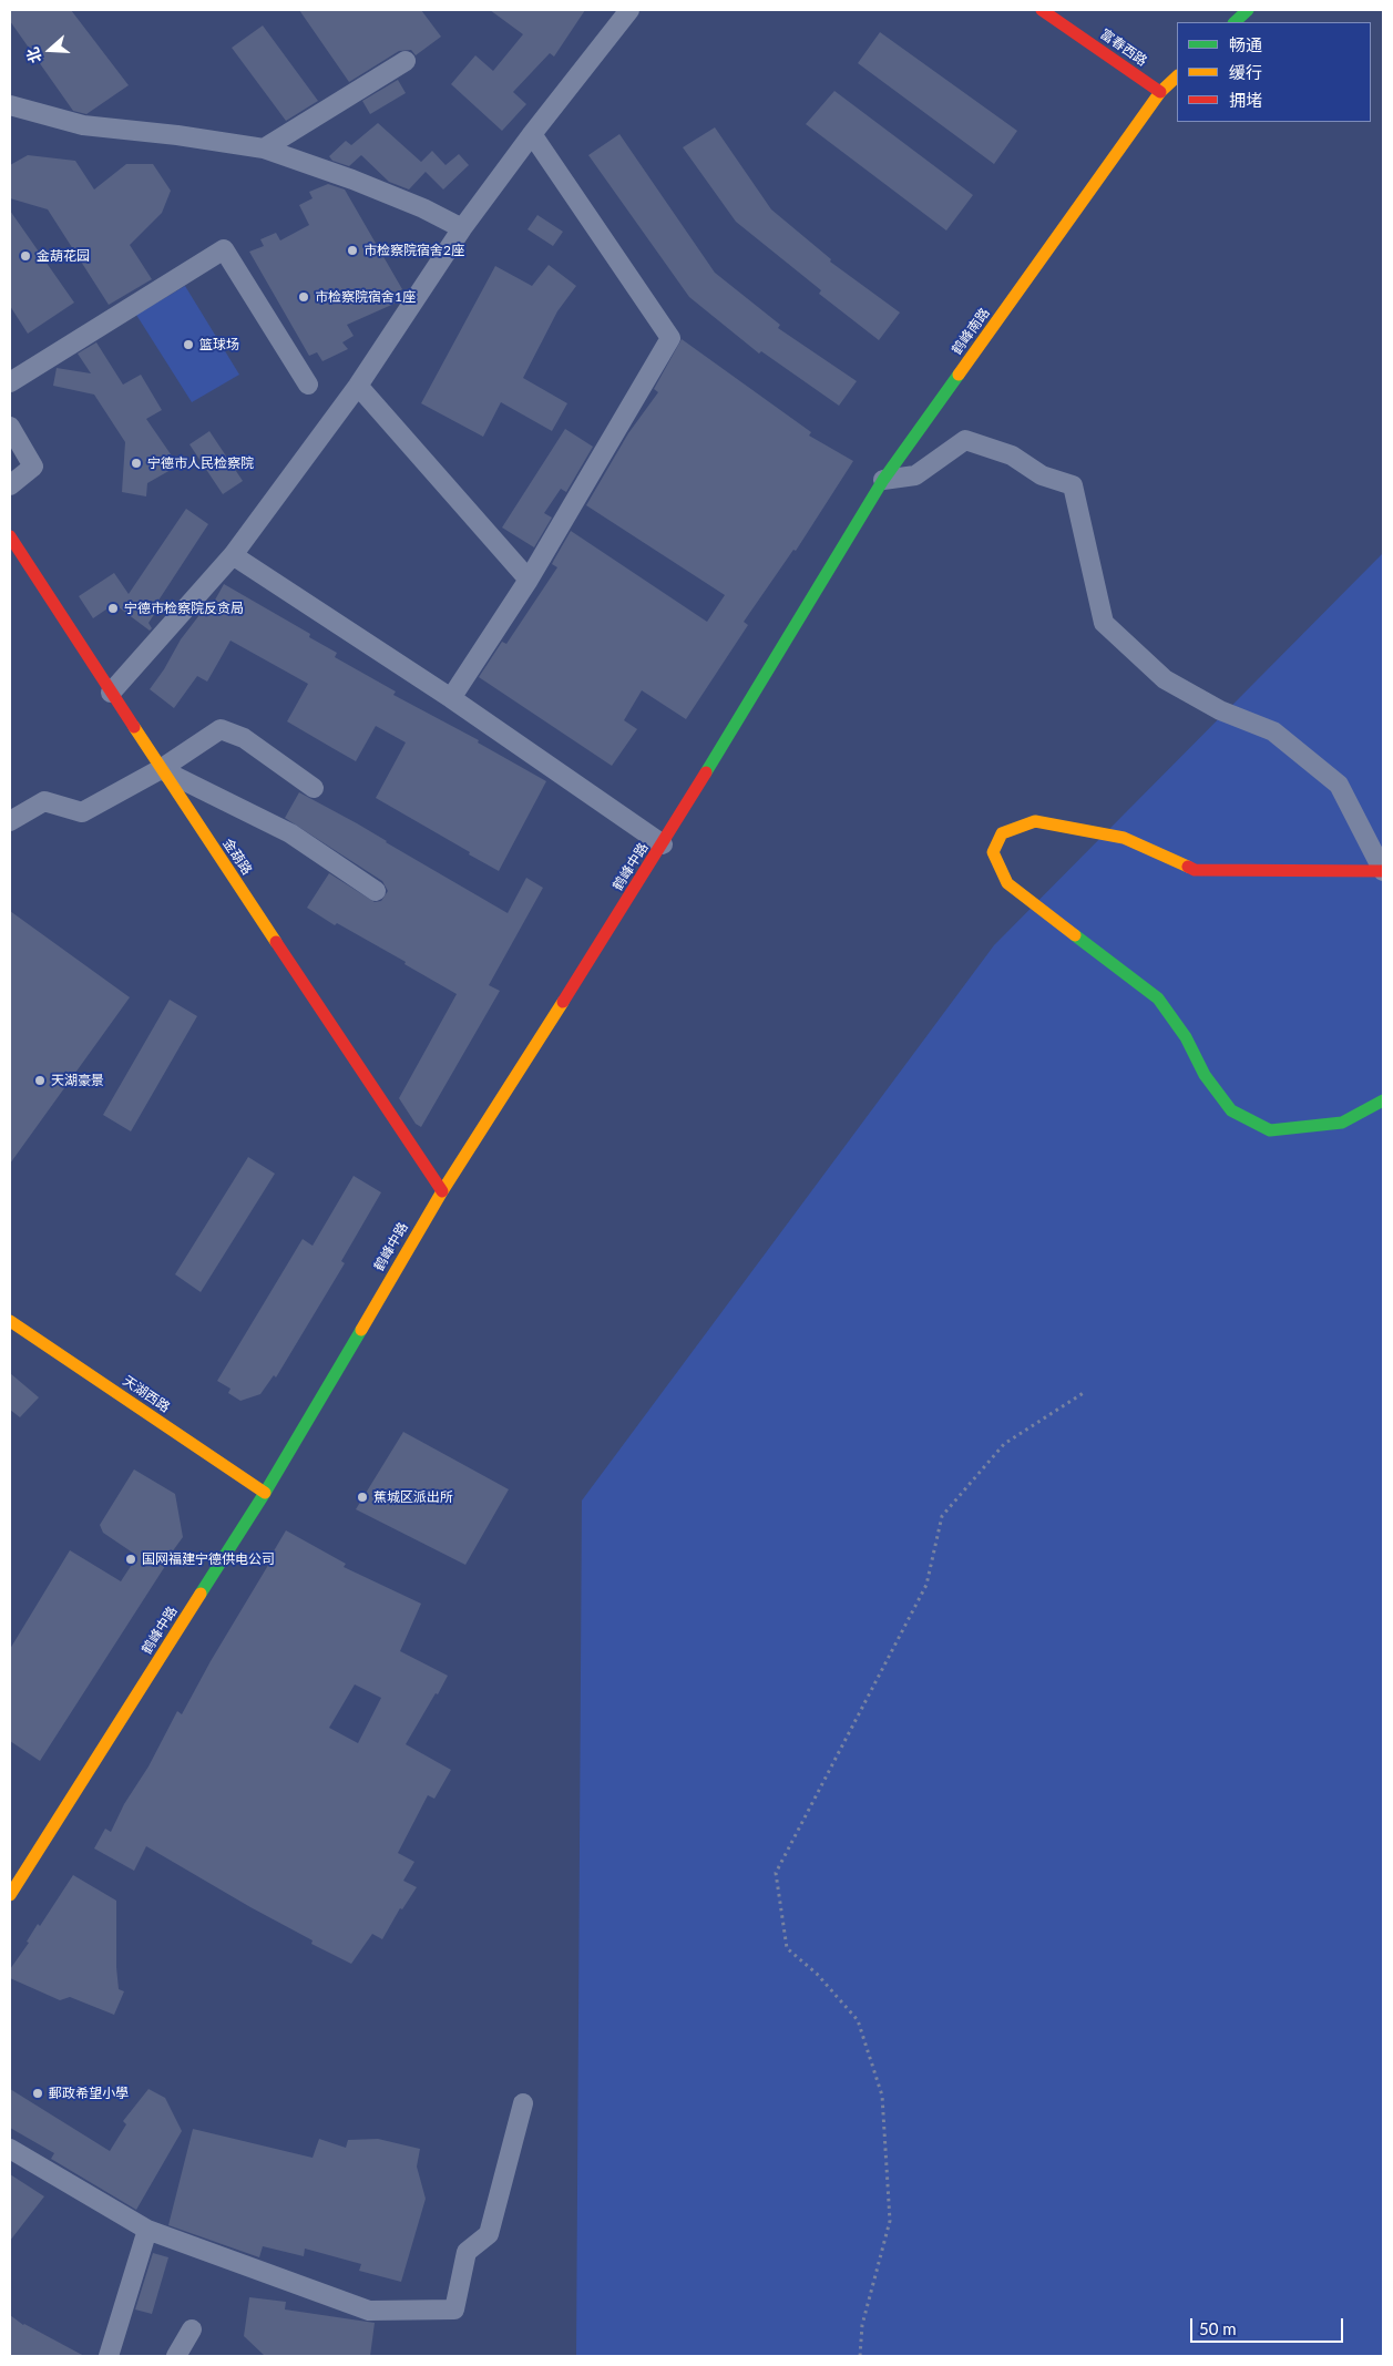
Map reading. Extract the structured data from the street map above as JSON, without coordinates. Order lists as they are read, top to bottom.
{
  "streets": {
    "street": [
      "富春西路",
      "鹤峰南路",
      "金葫路",
      "鹤峰中路",
      "天湖西路"
    ]
  },
  "crossings": [
    ["富春西路", "鹤峰南路"],
    ["鹤峰南路", "鹤峰中路"],
    ["金葫路", "鹤峰中路"],
    ["鹤峰中路", "天湖西路"]
  ],
  "places": [
    "市检察院宿舍2座",
    "金葫花园",
    "市检察院宿舍1座",
    "篮球场",
    "宁德市人民检察院",
    "宁德市检察院反贪局",
    "天湖豪景",
    "蕉城区派出所",
    "国网福建宁德供电公司",
    "郵政希望小學"
  ],
  "legend": ["畅通", "缓行", "拥堵"],
  "scale_bar": "50 m",
  "north": "left"
}
